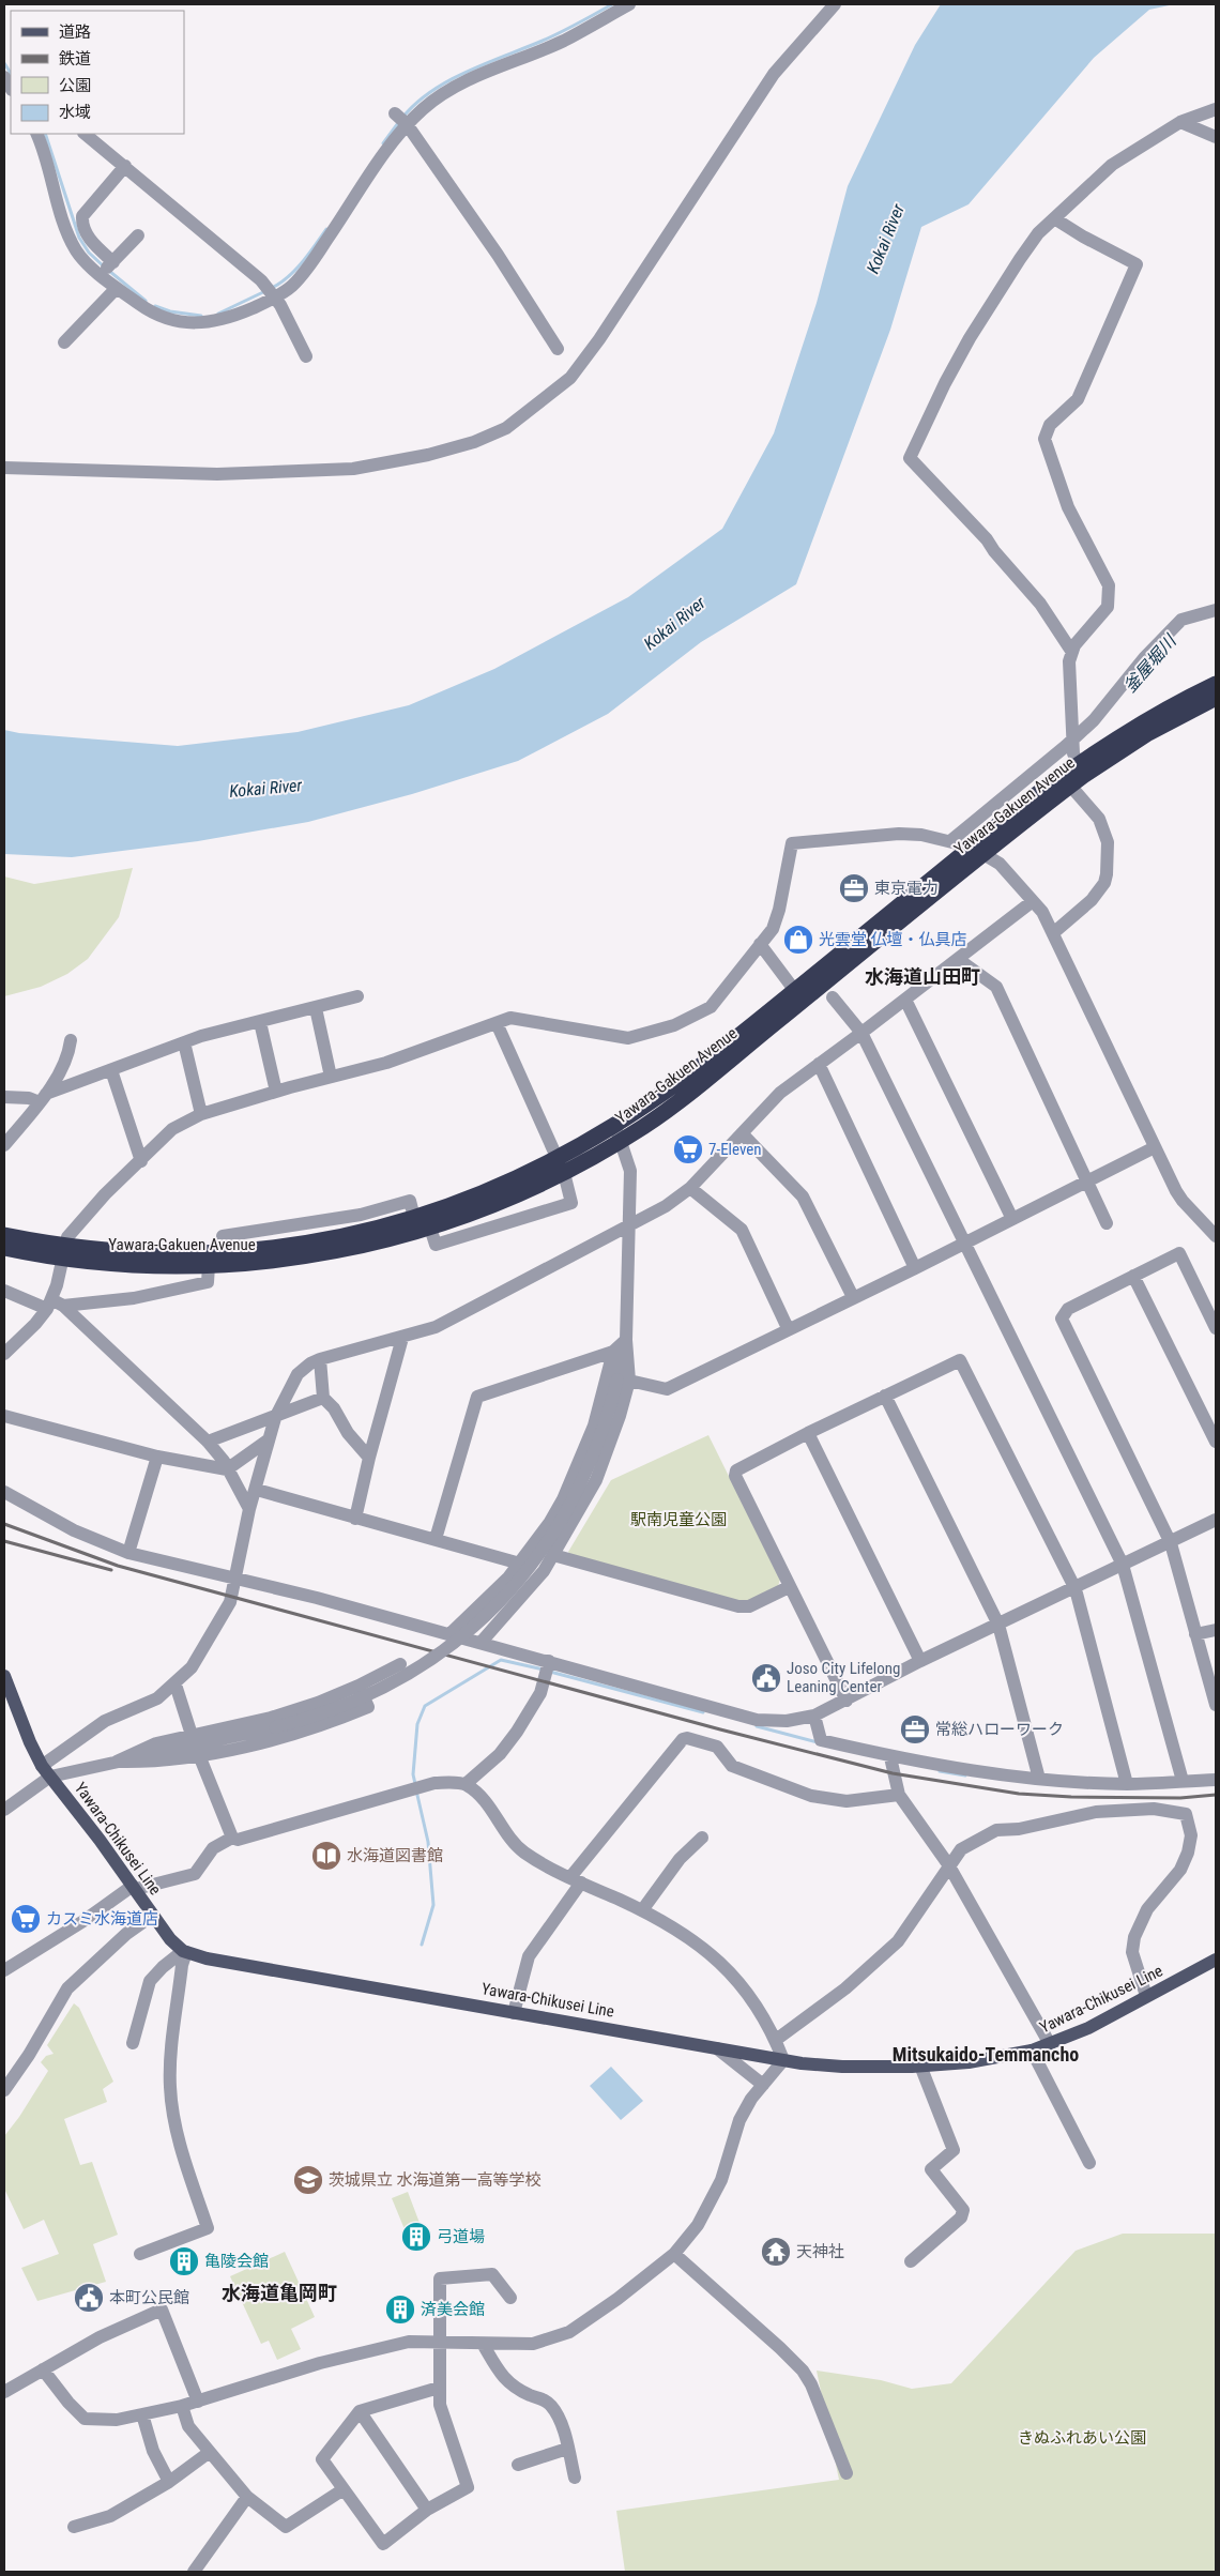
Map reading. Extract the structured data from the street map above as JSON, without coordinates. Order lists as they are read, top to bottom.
{
  "streets": {
    "highway": ["Yawara-Gakuen Avenue"],
    "main road": ["Yawara-Chikusei Line"]
  },
  "districts": ["水海道山田町", "Mitsukaido-Temmancho", "水海道亀岡町"],
  "water": ["Kokai River", "釜屋堀川"],
  "parks": ["駅南児童公園", "きぬふれあい公園"],
  "places": {
    "office": ["東京電力", "常総ハローワーク"],
    "shop": ["光雲堂 仏壇・仏具店"],
    "supermarket": ["7-Eleven", "カスミ水海道店"],
    "public building": ["Joso City Lifelong Leaning Center", "本町公民館"],
    "library": ["水海道図書館"],
    "school or university": ["茨城県立 水海道第一高等学校"],
    "building": ["弓道場", "亀陵会館", "済美会館"],
    "temple": ["天神社"]
  },
  "legend": [
    "道路",
    "鉄道",
    "公園",
    "水域"
  ]
}
